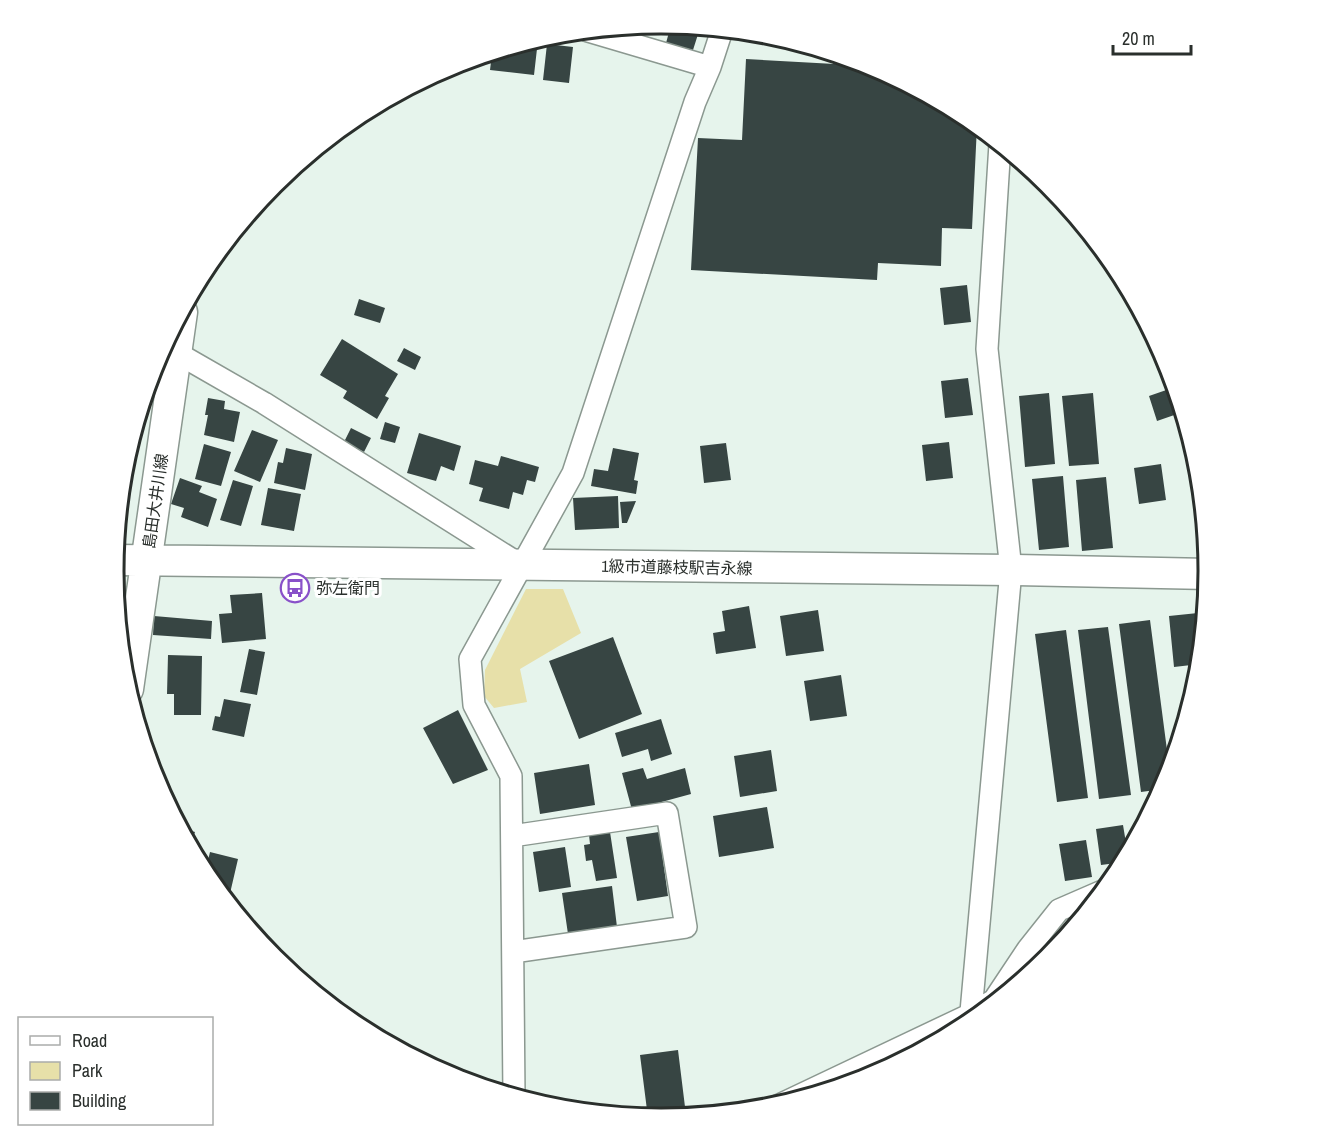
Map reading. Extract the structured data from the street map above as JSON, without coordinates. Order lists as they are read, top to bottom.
{
  "streets": {
    "street": ["島田大井川線", "1級市道藤枝駅吉永線"]
  },
  "crossings": [
    ["島田大井川線", "1級市道藤枝駅吉永線"]
  ],
  "places": {
    "bus stop": ["弥左衛門"]
  },
  "legend": ["Road", "Park", "Building"],
  "scale_bar": "20 m"
}
